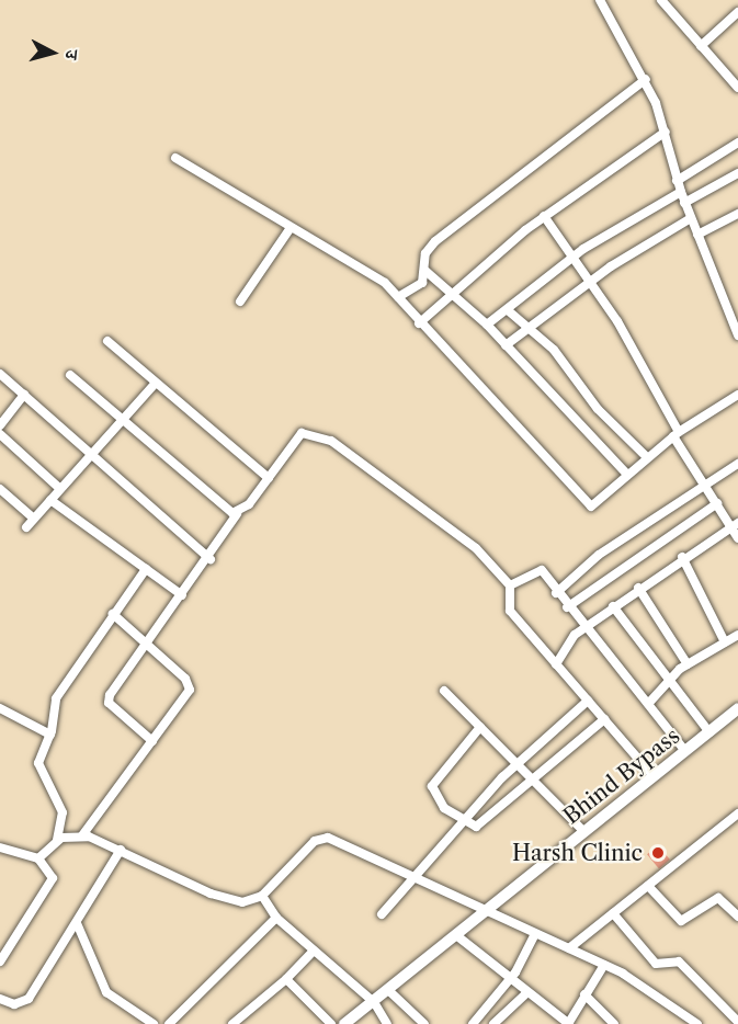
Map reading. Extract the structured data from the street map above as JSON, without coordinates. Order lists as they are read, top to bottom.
{
  "streets": {
    "street": ["Bhind Bypass"]
  },
  "places": ["Harsh Clinic"],
  "north": "right"
}
